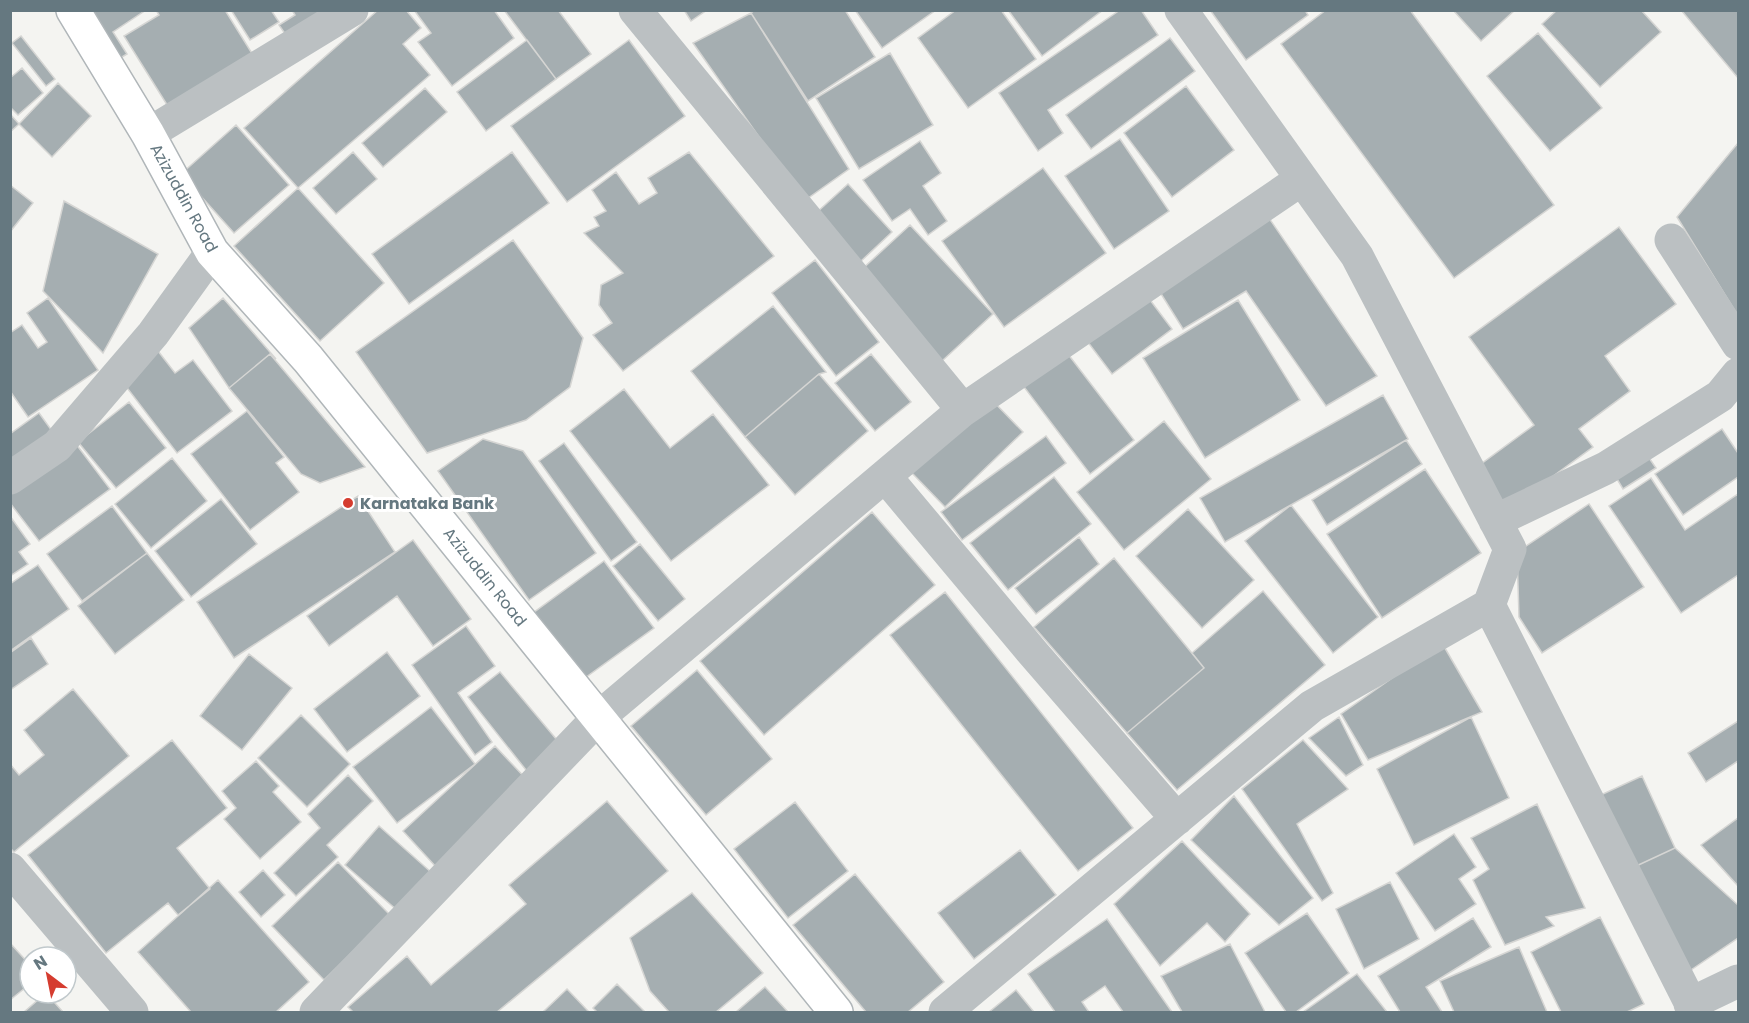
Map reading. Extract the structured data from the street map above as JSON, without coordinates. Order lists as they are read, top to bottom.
{
  "streets": {
    "street": ["Azizuddin Road"]
  },
  "places": ["Karnataka Bank"],
  "north": "top left"
}
